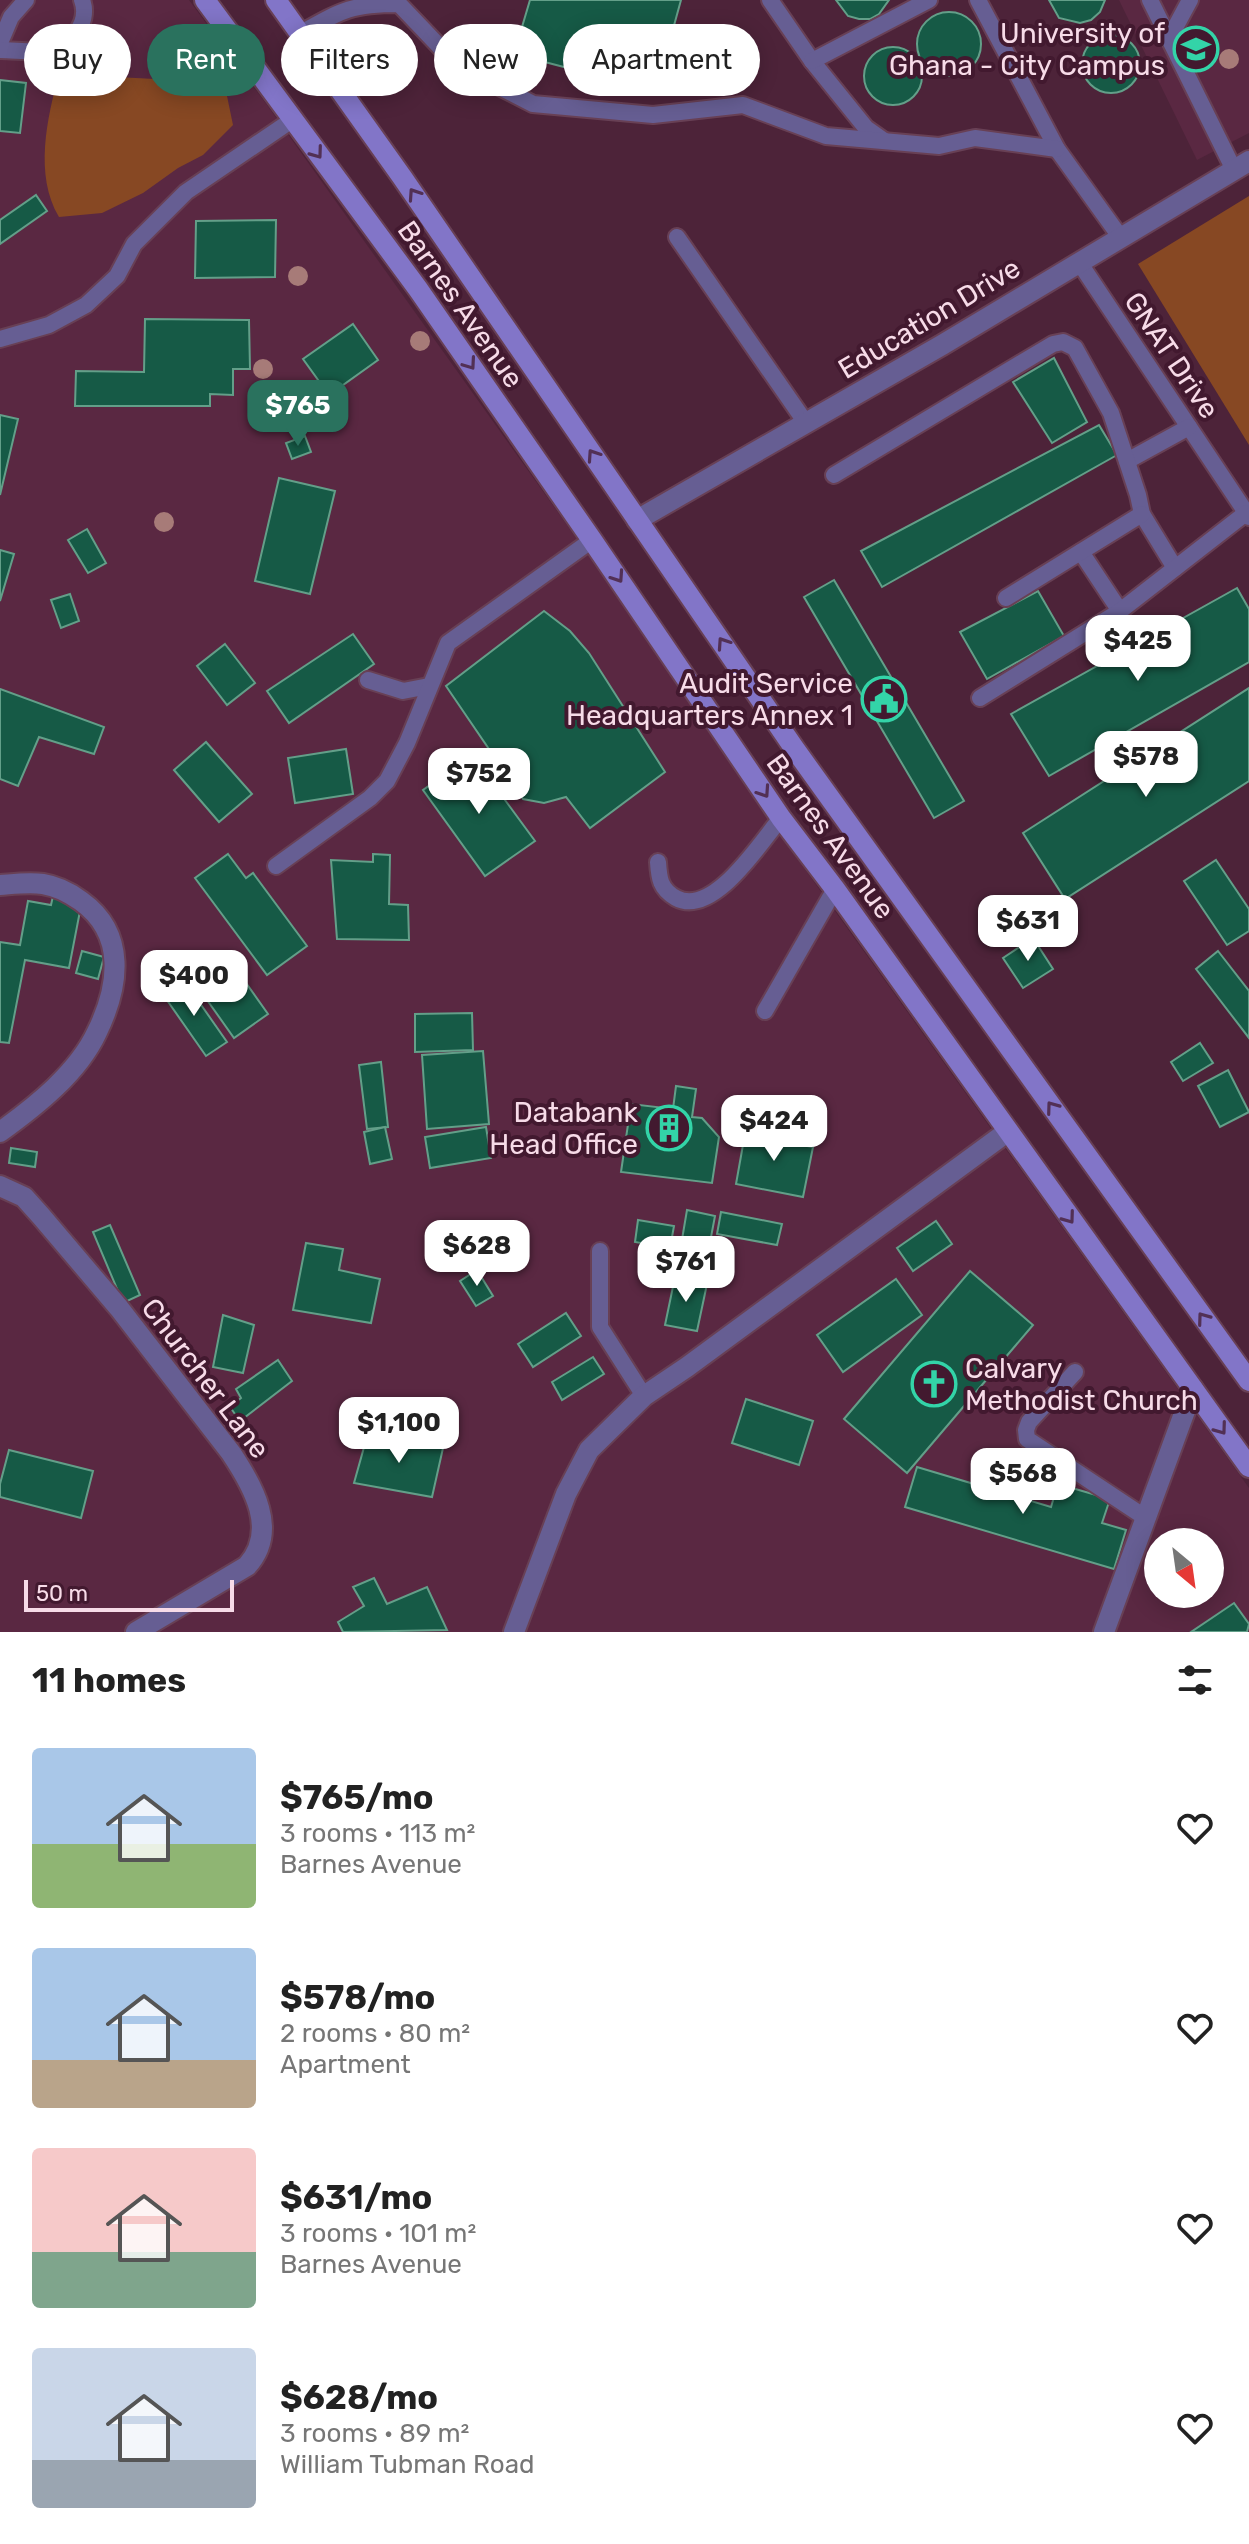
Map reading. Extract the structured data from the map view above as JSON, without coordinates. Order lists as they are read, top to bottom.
{
  "streets": {
    "main road": ["Barnes Avenue"],
    "street": ["Education Drive", "Churcher Lane"],
    "lane": ["GNAT Drive"]
  },
  "crossings": [
    ["Barnes Avenue", "Education Drive"],
    ["Education Drive", "GNAT Drive"]
  ],
  "places": {
    "school or university": ["University of Ghana - City Campus"],
    "public building": ["Audit Service Headquarters Annex 1"],
    "building": ["Databank Head Office"],
    "church": ["Calvary Methodist Church"]
  },
  "scale_bar": "50 m",
  "north": "bottom right",
  "page": {
    "chip": [
      "Buy",
      "Rent",
      "Filters",
      "New",
      "Apartment"
    ],
    "price": [
      "$765",
      "$425",
      "$578",
      "$752",
      "$631",
      "$400",
      "$424",
      "$628",
      "$761",
      "$1,100",
      "$568"
    ],
    "scale": "50 m",
    "heading": "11 homes",
    "list": [
      {
        "name": "$765/mo",
        "note": "3 rooms · 113 m² · Barnes Avenue"
      },
      {
        "name": "$578/mo",
        "note": "2 rooms · 80 m² · Apartment"
      },
      {
        "name": "$631/mo",
        "note": "3 rooms · 101 m² · Barnes Avenue"
      },
      {
        "name": "$628/mo",
        "note": "3 rooms · 89 m² · William Tubman Road"
      }
    ]
  }
}
